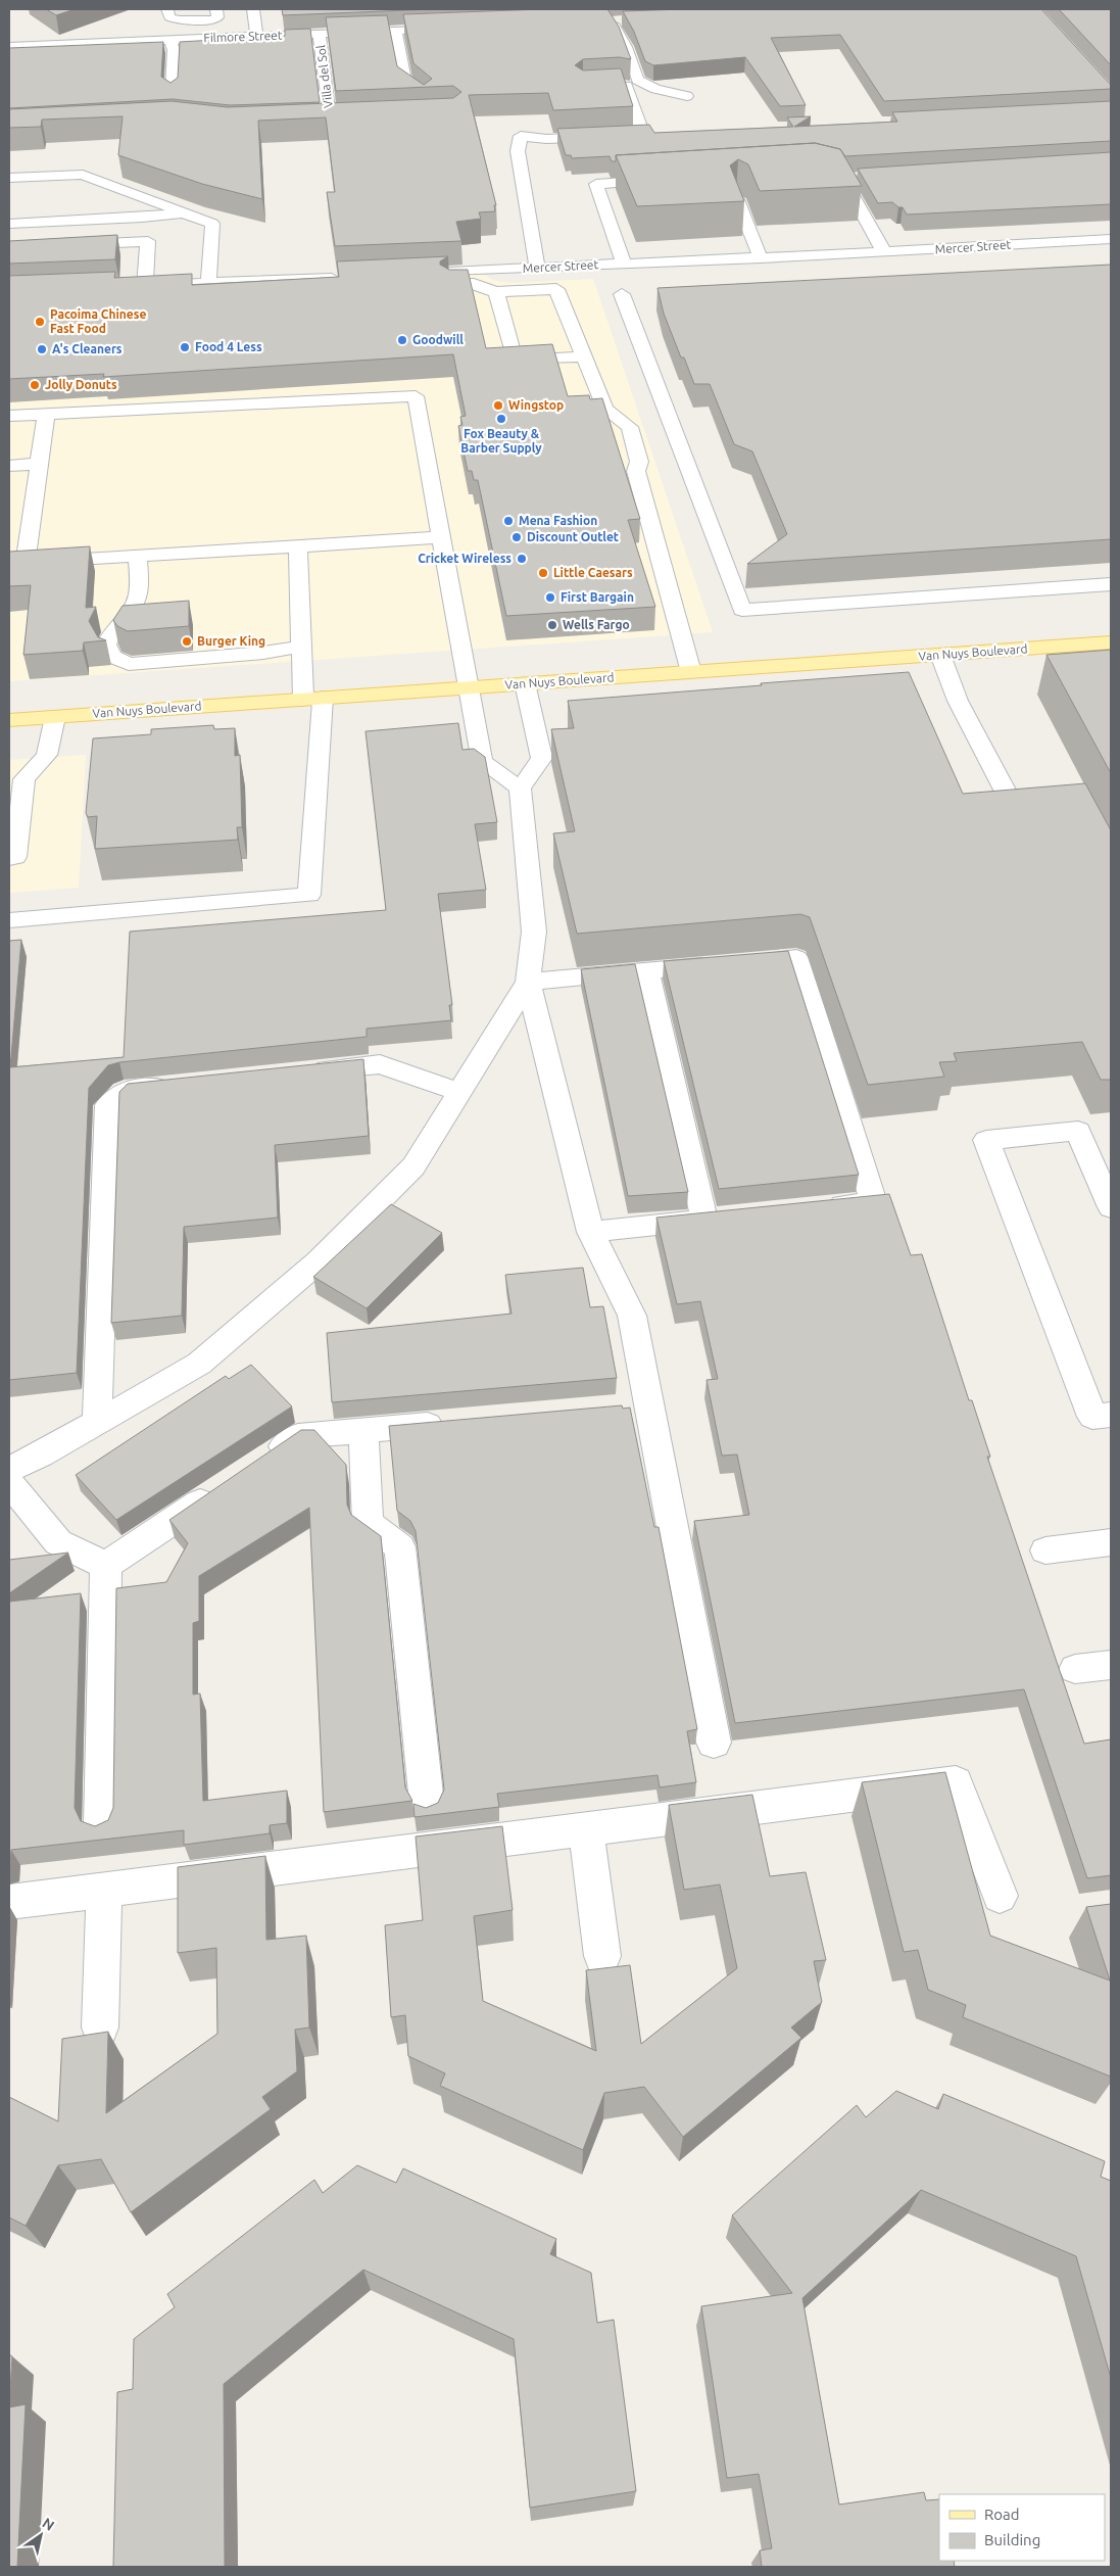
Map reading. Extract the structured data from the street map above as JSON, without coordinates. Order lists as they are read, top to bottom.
{
  "streets": {
    "main road": ["Van Nuys Boulevard"],
    "street": ["Filmore Street", "Villa del Sol", "Mercer Street"]
  },
  "crossings": [
    ["Filmore Street", "Villa del Sol"]
  ],
  "places": [
    "Pacoima Chinese Fast Food",
    "Goodwill",
    "Food 4 Less",
    "A's Cleaners",
    "Jolly Donuts",
    "Wingstop",
    "Fox Beauty & Barber Supply",
    "Mena Fashion",
    "Discount Outlet",
    "Cricket Wireless",
    "Little Caesars",
    "First Bargain",
    "Wells Fargo",
    "Burger King"
  ],
  "legend": ["Road", "Building"],
  "north": "top right"
}
